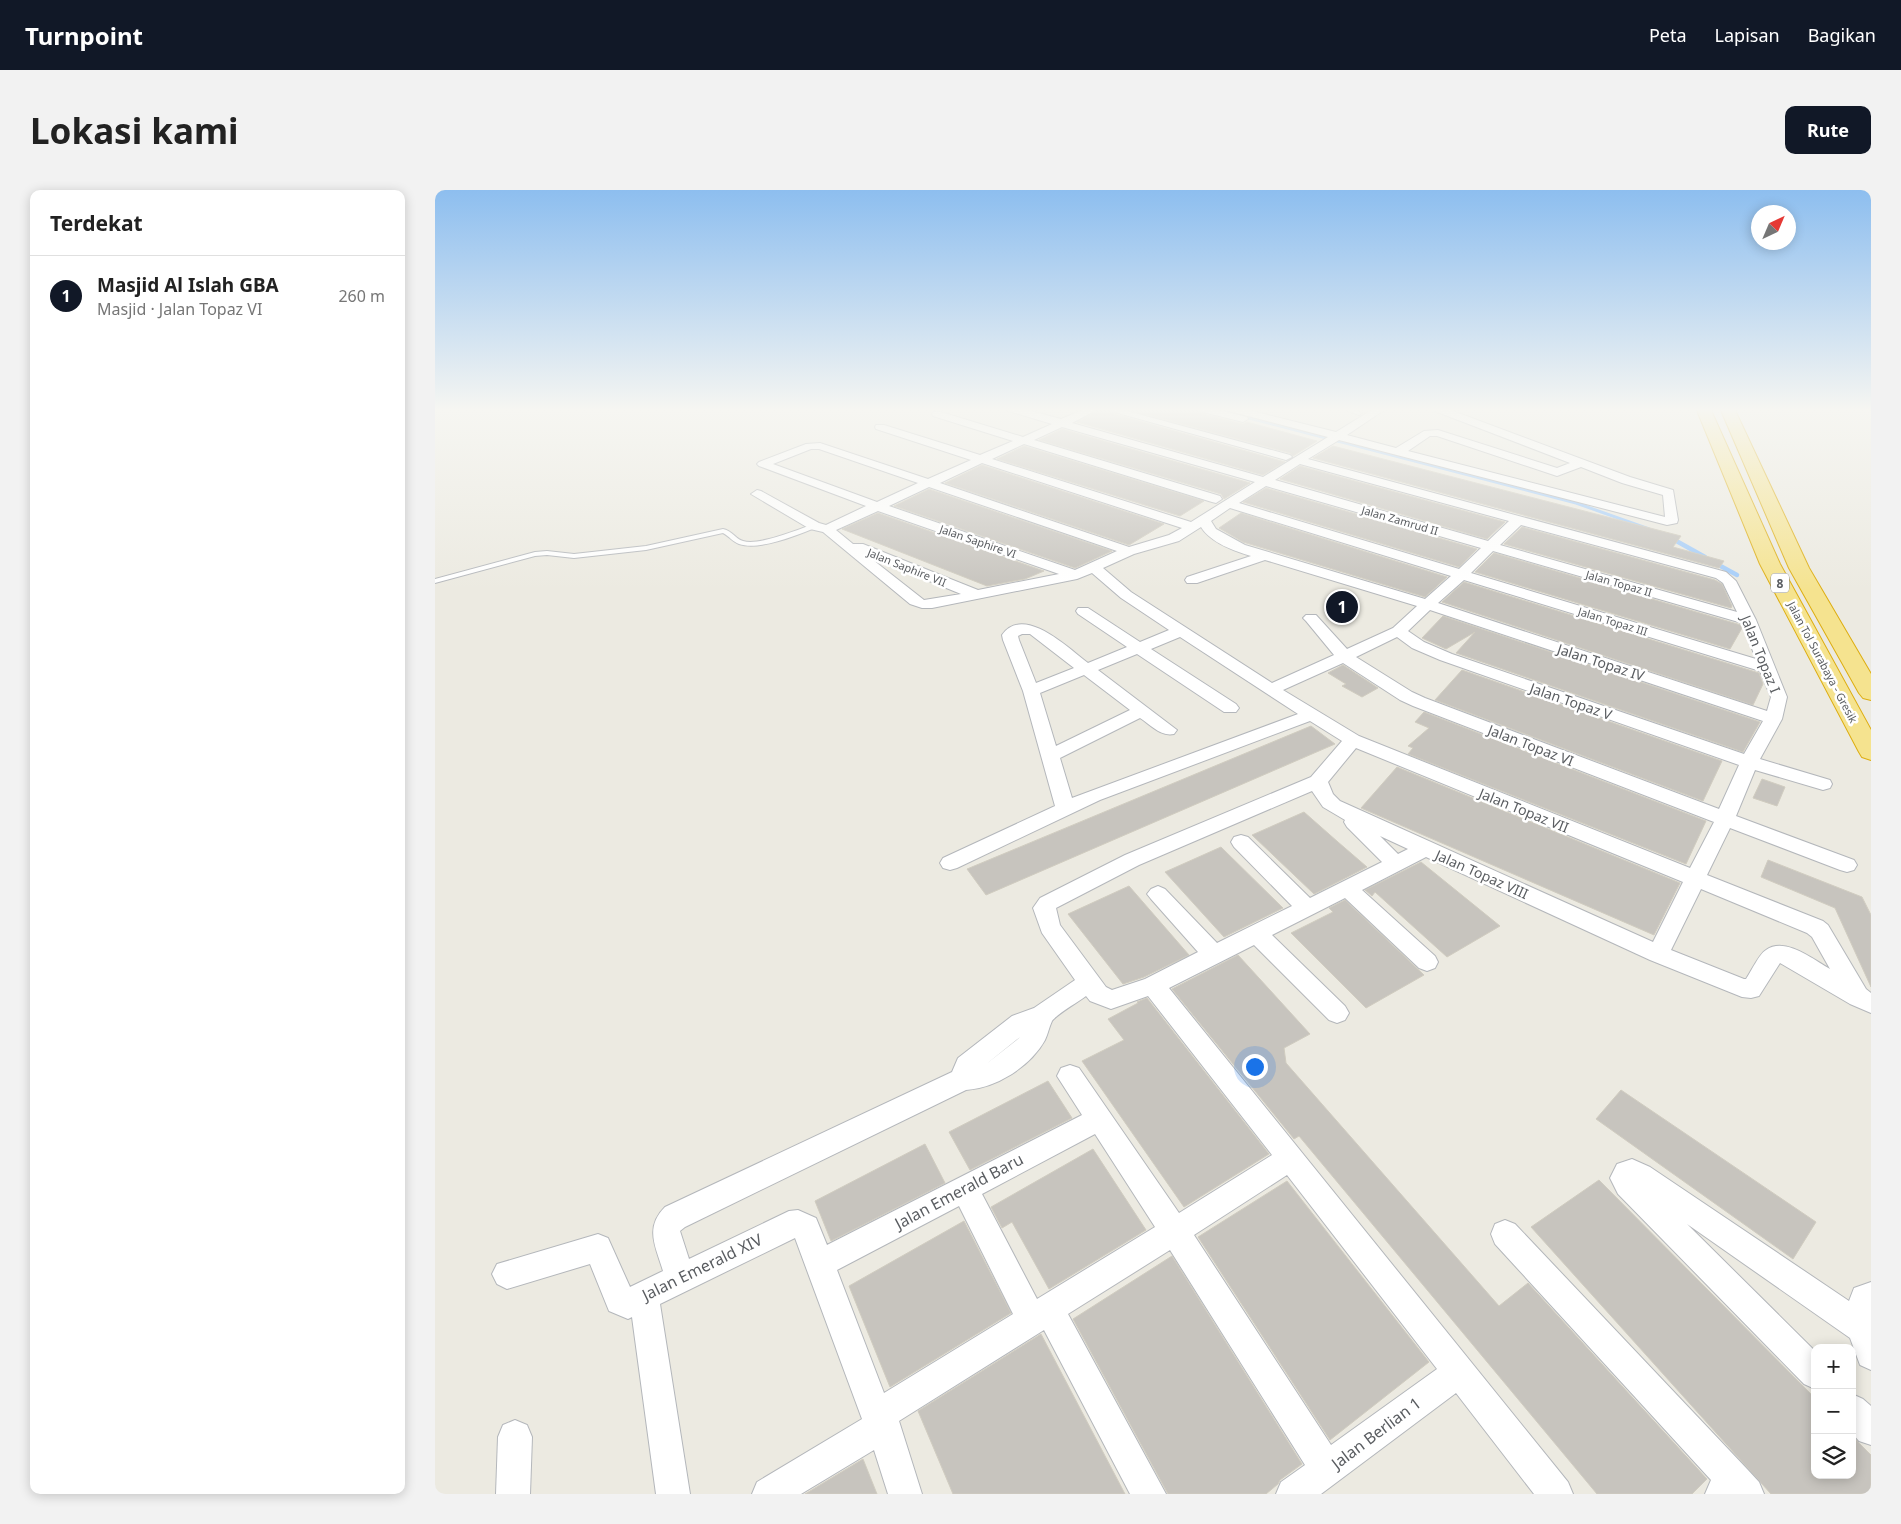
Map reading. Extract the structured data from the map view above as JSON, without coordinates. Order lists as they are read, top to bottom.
{
  "streets": {
    "highway": ["8", "Jalan Tol Surabaya - Gresik"],
    "street": [
      "Jalan Zamrud II",
      "Jalan Saphire VI",
      "Jalan Saphire VII",
      "Jalan Topaz II",
      "Jalan Topaz III",
      "Jalan Topaz I",
      "Jalan Topaz IV",
      "Jalan Topaz V",
      "Jalan Topaz VI",
      "Jalan Topaz VII",
      "Jalan Topaz VIII",
      "Jalan Emerald Baru",
      "Jalan Emerald XIV",
      "Jalan Berlian 1"
    ]
  },
  "crossings": [
    ["Jalan Zamrud II", "Jalan Topaz II"],
    ["Jalan Topaz II", "Jalan Topaz I"],
    ["Jalan Topaz III", "Jalan Topaz I"],
    ["Jalan Topaz I", "Jalan Topaz IV"],
    ["Jalan Topaz I", "Jalan Topaz V"],
    ["Jalan Topaz I", "Jalan Topaz VI"],
    ["Jalan Topaz I", "Jalan Topaz VII"],
    ["Jalan Topaz I", "Jalan Topaz VIII"],
    ["Jalan Topaz VII", "Jalan Topaz VIII"],
    ["Jalan Emerald Baru", "Jalan Emerald XIV"]
  ],
  "north": "top right",
  "page": {
    "header": "Turnpoint",
    "nav": ["Peta", "Lapisan", "Bagikan"],
    "buttons": "Rute",
    "title": "Lokasi kami",
    "heading": "Terdekat",
    "list": [
      {
        "mark": "1",
        "name": "Masjid Al Islah GBA",
        "note": "Masjid · Jalan Topaz VI",
        "value": "260 m"
      }
    ],
    "pins": "1",
    "map_buttons": ["+", "−"]
  }
}
